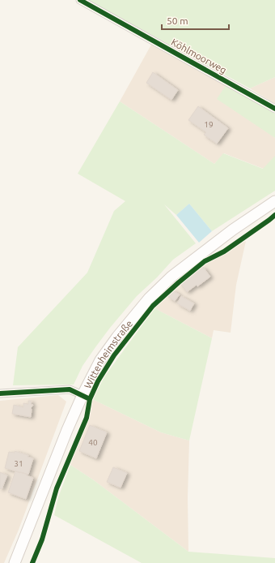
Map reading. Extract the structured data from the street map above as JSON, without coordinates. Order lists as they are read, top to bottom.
{
  "streets": {
    "street": ["Köhlmoorweg", "Wittenheimstraße"]
  },
  "house_numbers": ["19", "40", "31"],
  "scale_bar": "50 m"
}
